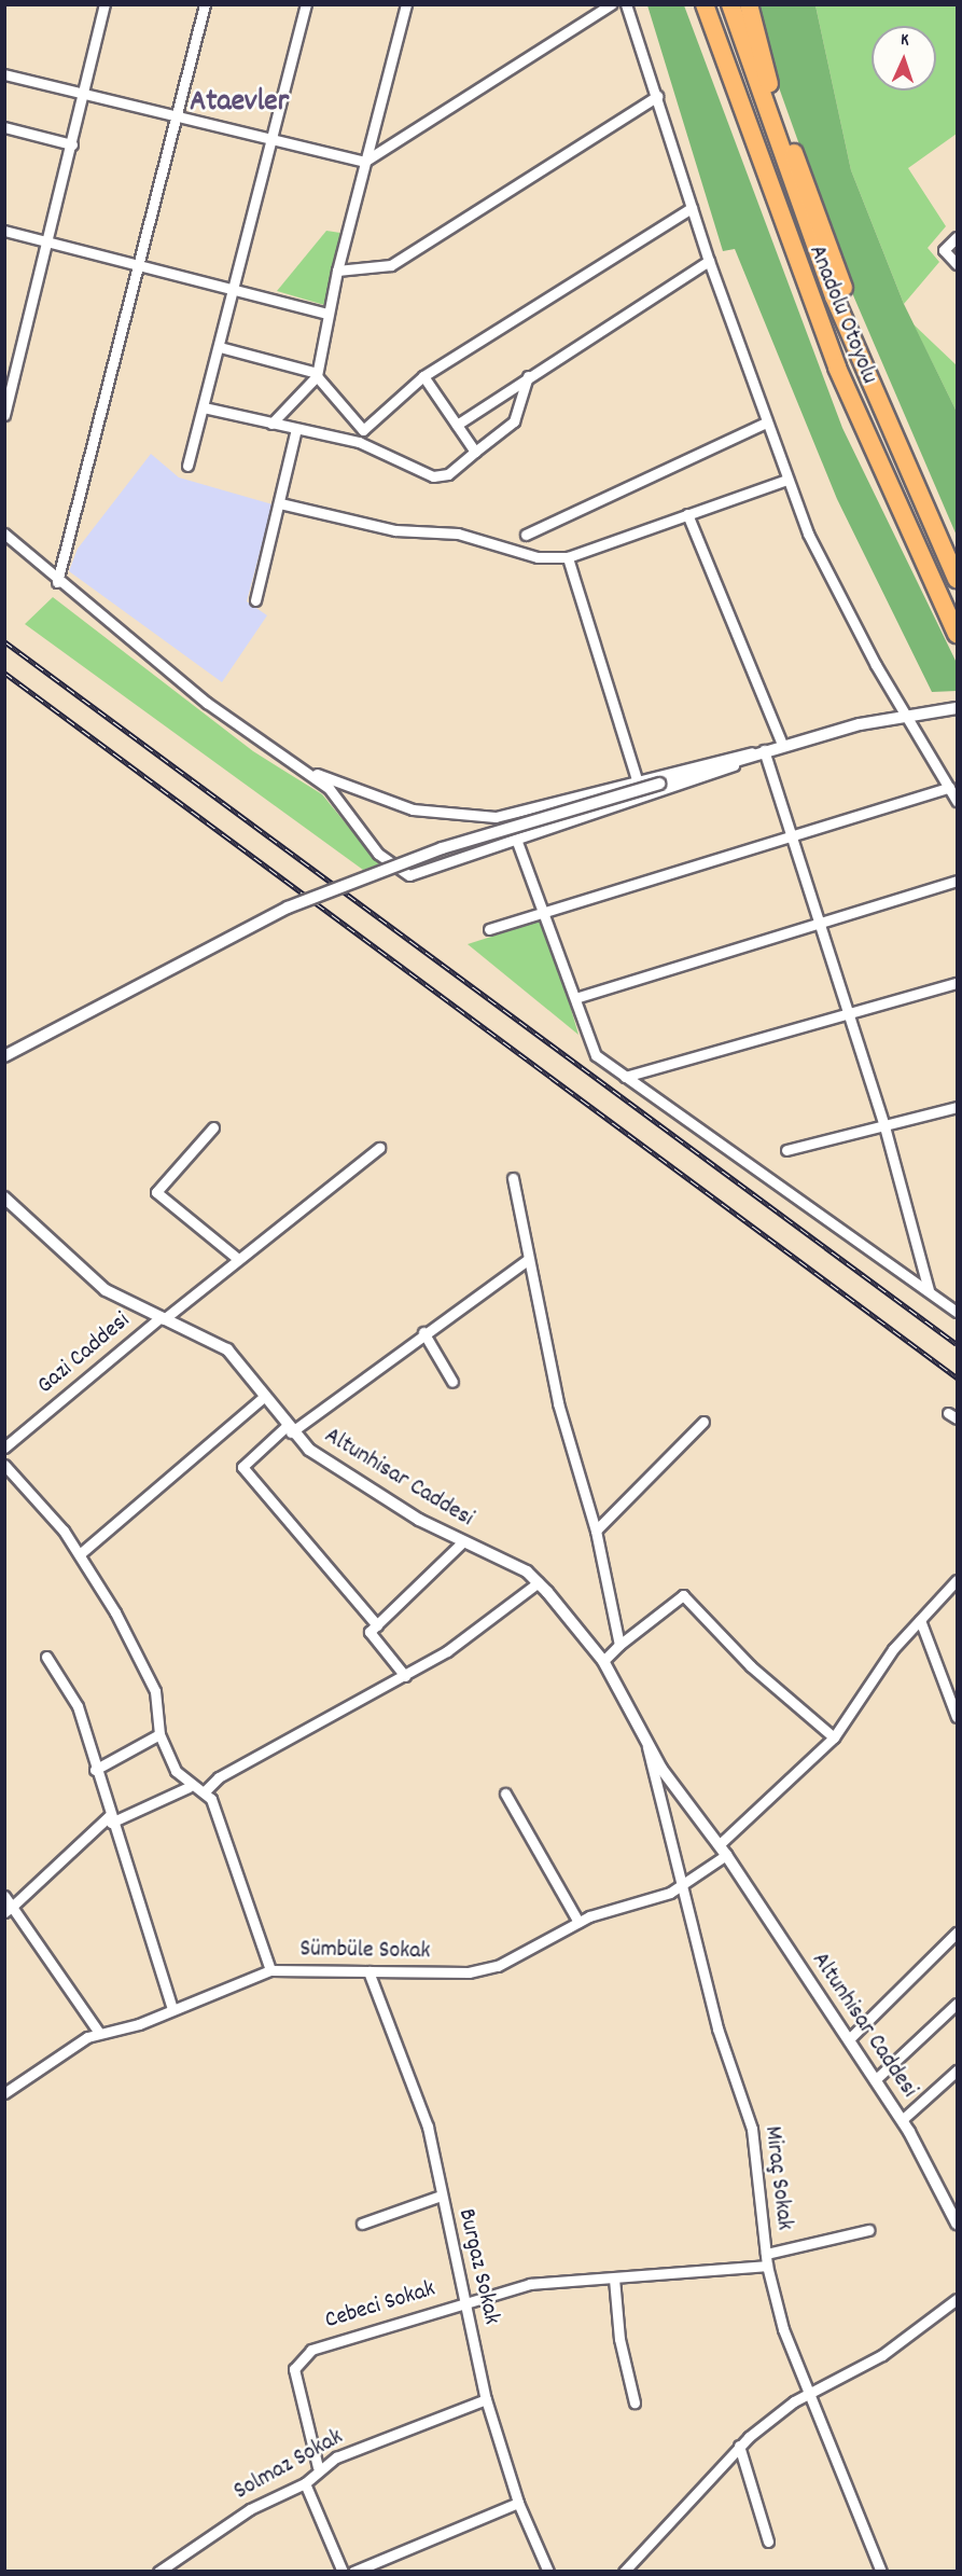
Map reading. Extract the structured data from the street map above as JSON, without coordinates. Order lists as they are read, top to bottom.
{
  "streets": {
    "highway": ["Anadolu Otoyolu"],
    "street": [
      "Gazi Caddesi",
      "Altunhisar Caddesi",
      "Sümbüle Sokak",
      "Miraç Sokak",
      "Burgaz Sokak",
      "Cebeci Sokak",
      "Solmaz Sokak"
    ]
  },
  "crossings": [
    ["Gazi Caddesi", "Altunhisar Caddesi"],
    ["Altunhisar Caddesi", "Sümbüle Sokak"],
    ["Altunhisar Caddesi", "Miraç Sokak"],
    ["Sümbüle Sokak", "Miraç Sokak"],
    ["Sümbüle Sokak", "Burgaz Sokak"],
    ["Miraç Sokak", "Cebeci Sokak"],
    ["Burgaz Sokak", "Cebeci Sokak"],
    ["Burgaz Sokak", "Solmaz Sokak"],
    ["Cebeci Sokak", "Solmaz Sokak"]
  ],
  "districts": ["Ataevler"],
  "north": "top"
}
